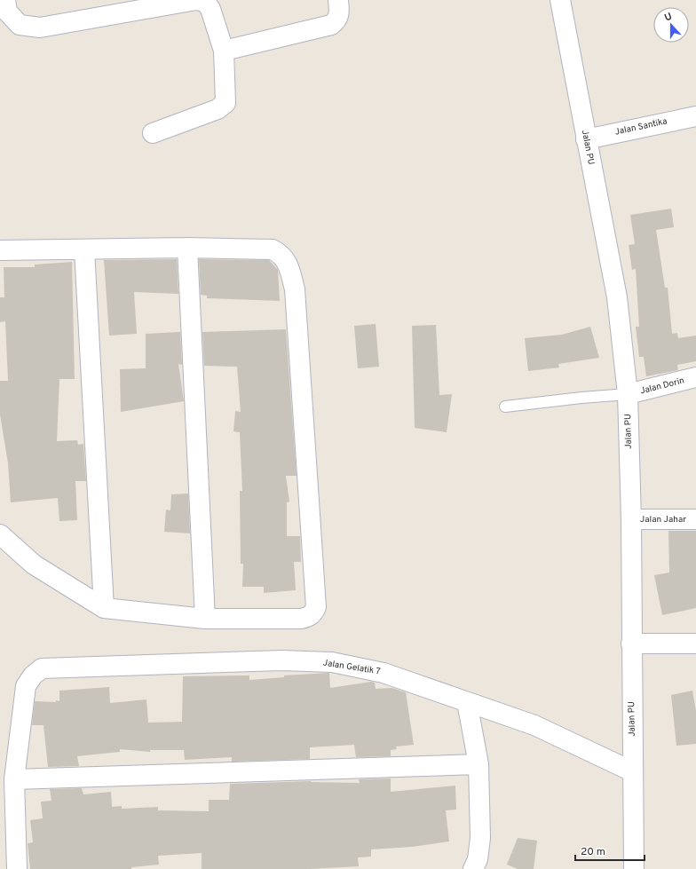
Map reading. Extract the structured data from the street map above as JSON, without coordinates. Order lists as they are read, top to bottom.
{
  "streets": {
    "street": [
      "Jalan Santika",
      "Jalan PU",
      "Jalan Dorin",
      "Jalan Jahar",
      "Jalan Gelatik 7"
    ]
  },
  "crossings": [
    ["Jalan Santika", "Jalan PU"],
    ["Jalan PU", "Jalan Dorin"],
    ["Jalan PU", "Jalan Jahar"],
    ["Jalan PU", "Jalan Gelatik 7"]
  ],
  "scale_bar": "20 m",
  "north": "top"
}
